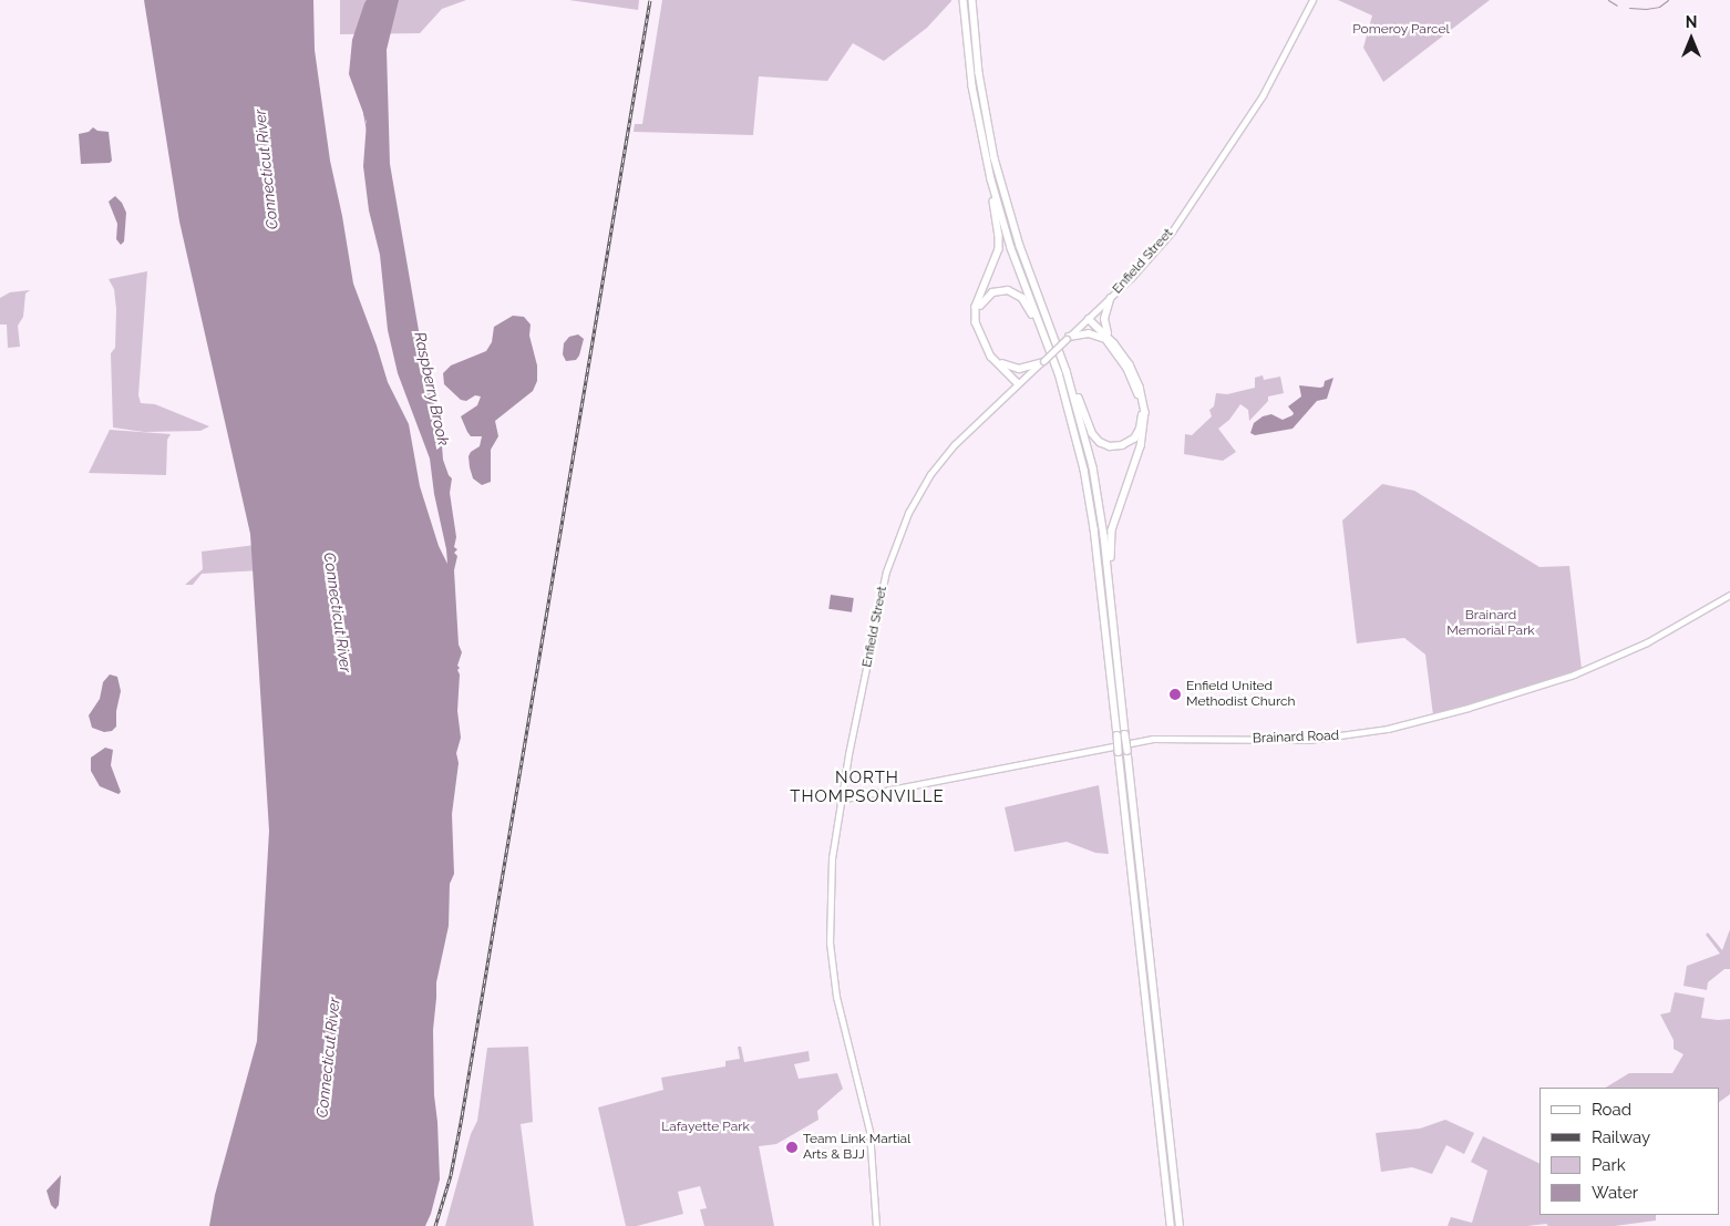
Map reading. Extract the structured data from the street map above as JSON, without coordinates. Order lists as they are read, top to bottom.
{
  "streets": {
    "main road": ["Enfield Street", "Brainard Road"]
  },
  "crossings": [
    ["Enfield Street", "Brainard Road"]
  ],
  "districts": ["NORTH THOMPSONVILLE"],
  "water": ["Connecticut River", "Raspberry Brook"],
  "parks": ["Pomeroy Parcel", "Brainard Memorial Park", "Lafayette Park"],
  "places": ["Enfield United Methodist Church", "Team Link Martial Arts & BJJ"],
  "legend": [
    "Road",
    "Railway",
    "Park",
    "Water"
  ],
  "north": "top"
}
